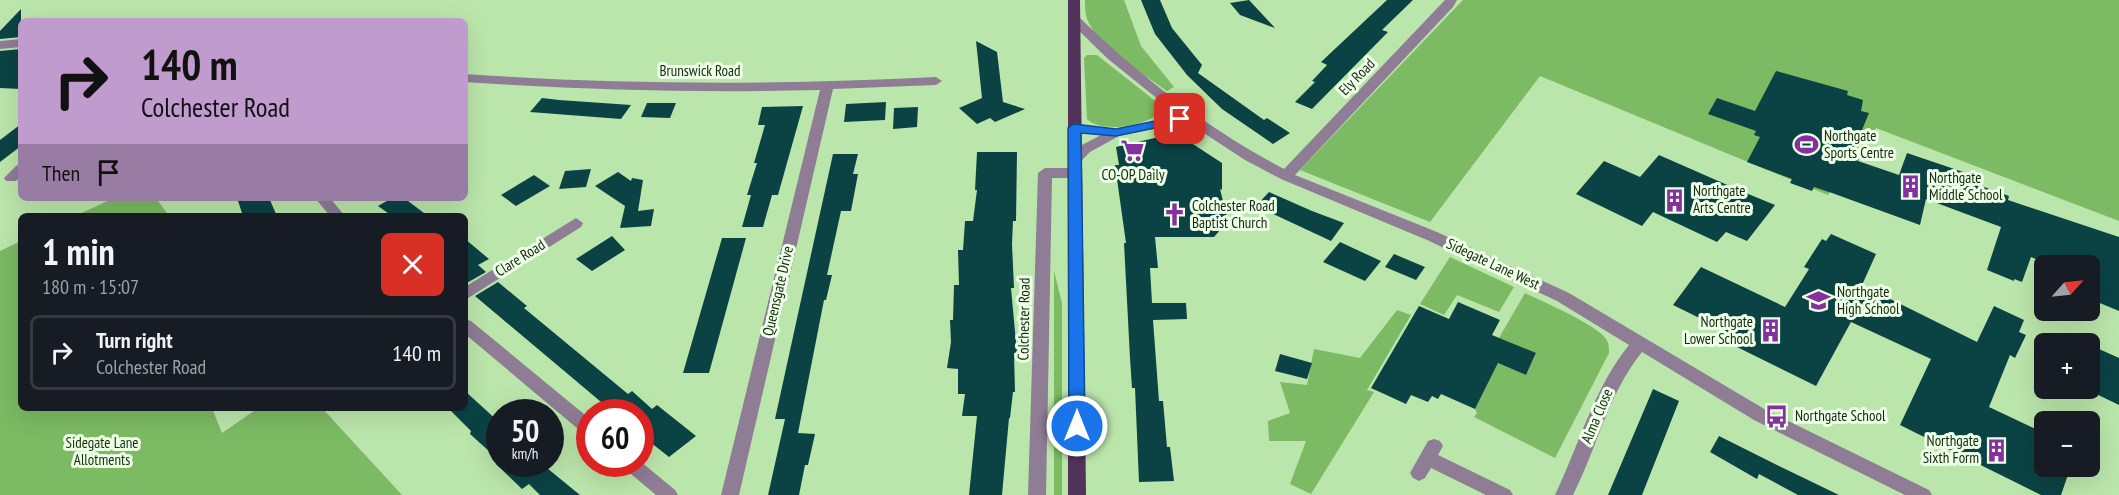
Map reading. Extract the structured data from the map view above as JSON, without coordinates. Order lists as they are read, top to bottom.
{
  "streets": {
    "street": [
      "Brunswick Road",
      "Ely Road",
      "Clare Road",
      "Sidegate Lane West",
      "Queensgate Drive",
      "Colchester Road",
      "Alma Close"
    ]
  },
  "crossings": [
    ["Brunswick Road", "Queensgate Drive"],
    ["Ely Road", "Sidegate Lane West"],
    ["Sidegate Lane West", "Alma Close"]
  ],
  "parks": ["Sidegate Lane Allotments"],
  "places": {
    "sports": ["Northgate Sports Centre"],
    "supermarket": ["CO-OP Daily"],
    "building": [
      "Northgate Middle School",
      "Northgate Arts Centre",
      "Northgate Lower School",
      "Northgate Sixth Form"
    ],
    "church": ["Colchester Road Baptist Church"],
    "school or university": ["Northgate High School"],
    "bus stop": ["Northgate School"]
  },
  "north": "top right",
  "page": {
    "turn": ["140 m", "Colchester Road"],
    "then": "Then",
    "heading": ["1 min", "180 m · 15:07"],
    "map_buttons": ["+", "−"],
    "list": [
      {
        "name": "Turn right",
        "note": "Colchester Road",
        "value": "140 m"
      }
    ],
    "speed": "50 km/h",
    "limit": "60"
  }
}
